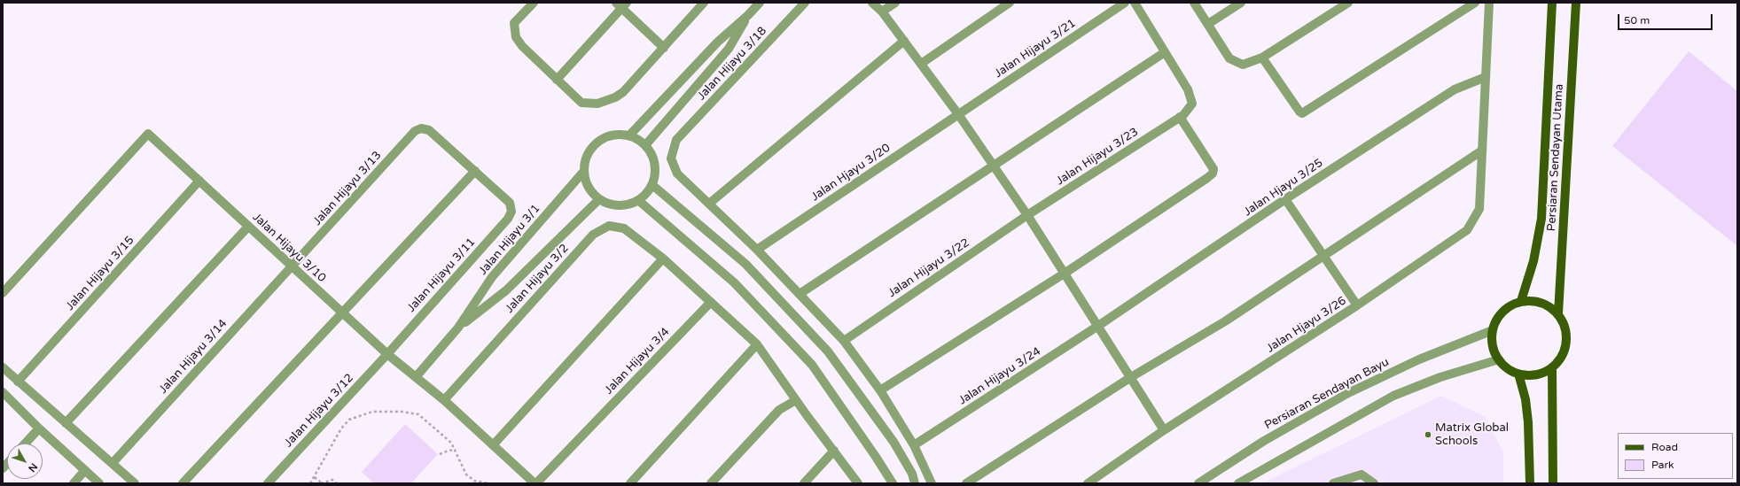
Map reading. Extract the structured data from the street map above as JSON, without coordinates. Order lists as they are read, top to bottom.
{
  "streets": {
    "main road": ["Persiaran Sendayan Utama"],
    "street": [
      "Jalan Hijayu 3/21",
      "Jalan Hijayu 3/18",
      "Jalan Hijayu 3/23",
      "Jalan Hjayu 3/20",
      "Jalan Hjayu 3/25",
      "Jalan Hijayu 3/13",
      "Jalan Hijayu 3/1",
      "Jalan Hijayu 3/10",
      "Jalan Hijayu 3/22",
      "Jalan Hijayu 3/15",
      "Jalan Hijayu 3/11",
      "Jalan Hijayu 3/2",
      "Jalan Hjayu 3/26",
      "Jalan Hijayu 3/14",
      "Jalan Hijayu 3/4",
      "Jalan Hijayu 3/24",
      "Persiaran Sendayan Bayu",
      "Jalan Hijayu 3/12"
    ]
  },
  "crossings": [
    ["Jalan Hijayu 3/21", "Jalan Hjayu 3/20"],
    ["Jalan Hijayu 3/23", "Jalan Hijayu 3/22"],
    ["Persiaran Sendayan Utama", "Persiaran Sendayan Bayu"],
    ["Jalan Hjayu 3/25", "Jalan Hjayu 3/26"],
    ["Jalan Hjayu 3/25", "Jalan Hijayu 3/24"],
    ["Jalan Hijayu 3/13", "Jalan Hijayu 3/10"],
    ["Jalan Hijayu 3/13", "Jalan Hijayu 3/11"],
    ["Jalan Hijayu 3/13", "Jalan Hijayu 3/14"],
    ["Jalan Hijayu 3/1", "Jalan Hijayu 3/10"],
    ["Jalan Hijayu 3/10", "Jalan Hijayu 3/15"],
    ["Jalan Hijayu 3/10", "Jalan Hijayu 3/11"],
    ["Jalan Hijayu 3/10", "Jalan Hijayu 3/2"],
    ["Jalan Hijayu 3/10", "Jalan Hijayu 3/14"],
    ["Jalan Hijayu 3/10", "Jalan Hijayu 3/4"],
    ["Jalan Hijayu 3/10", "Jalan Hijayu 3/12"],
    ["Jalan Hijayu 3/11", "Jalan Hijayu 3/12"]
  ],
  "places": ["Matrix Global Schools"],
  "legend": ["Road", "Park"],
  "scale_bar": "50 m",
  "north": "bottom right"
}
